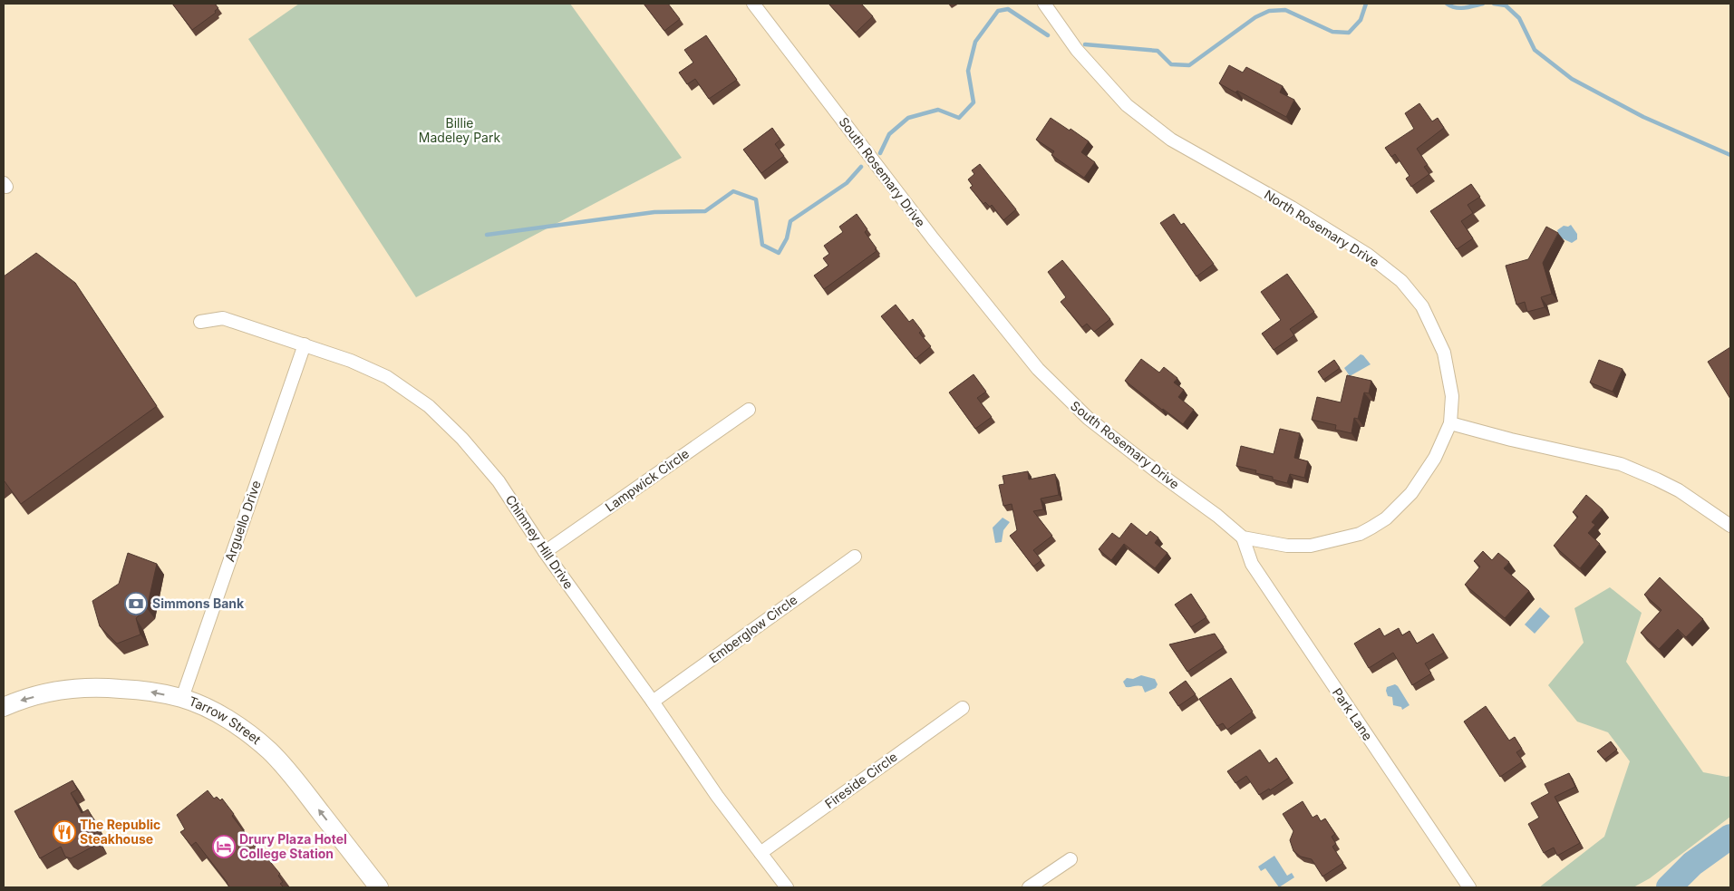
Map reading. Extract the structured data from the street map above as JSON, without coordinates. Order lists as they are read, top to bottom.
{
  "streets": {
    "main road": ["Tarrow Street"],
    "street": [
      "South Rosemary Drive",
      "North Rosemary Drive",
      "Lampwick Circle",
      "Arguello Drive",
      "Chimney Hill Drive",
      "Emberglow Circle",
      "Park Lane",
      "Fireside Circle"
    ]
  },
  "crossings": [
    ["South Rosemary Drive", "Park Lane"],
    ["Lampwick Circle", "Chimney Hill Drive"],
    ["Arguello Drive", "Chimney Hill Drive"],
    ["Arguello Drive", "Tarrow Street"],
    ["Chimney Hill Drive", "Emberglow Circle"],
    ["Chimney Hill Drive", "Fireside Circle"]
  ],
  "one_way": ["Tarrow Street"],
  "parks": ["Billie Madeley Park"],
  "places": {
    "bank": ["Simmons Bank"],
    "restaurant": ["The Republic Steakhouse"],
    "hotel": ["Drury Plaza Hotel College Station"]
  }
}
